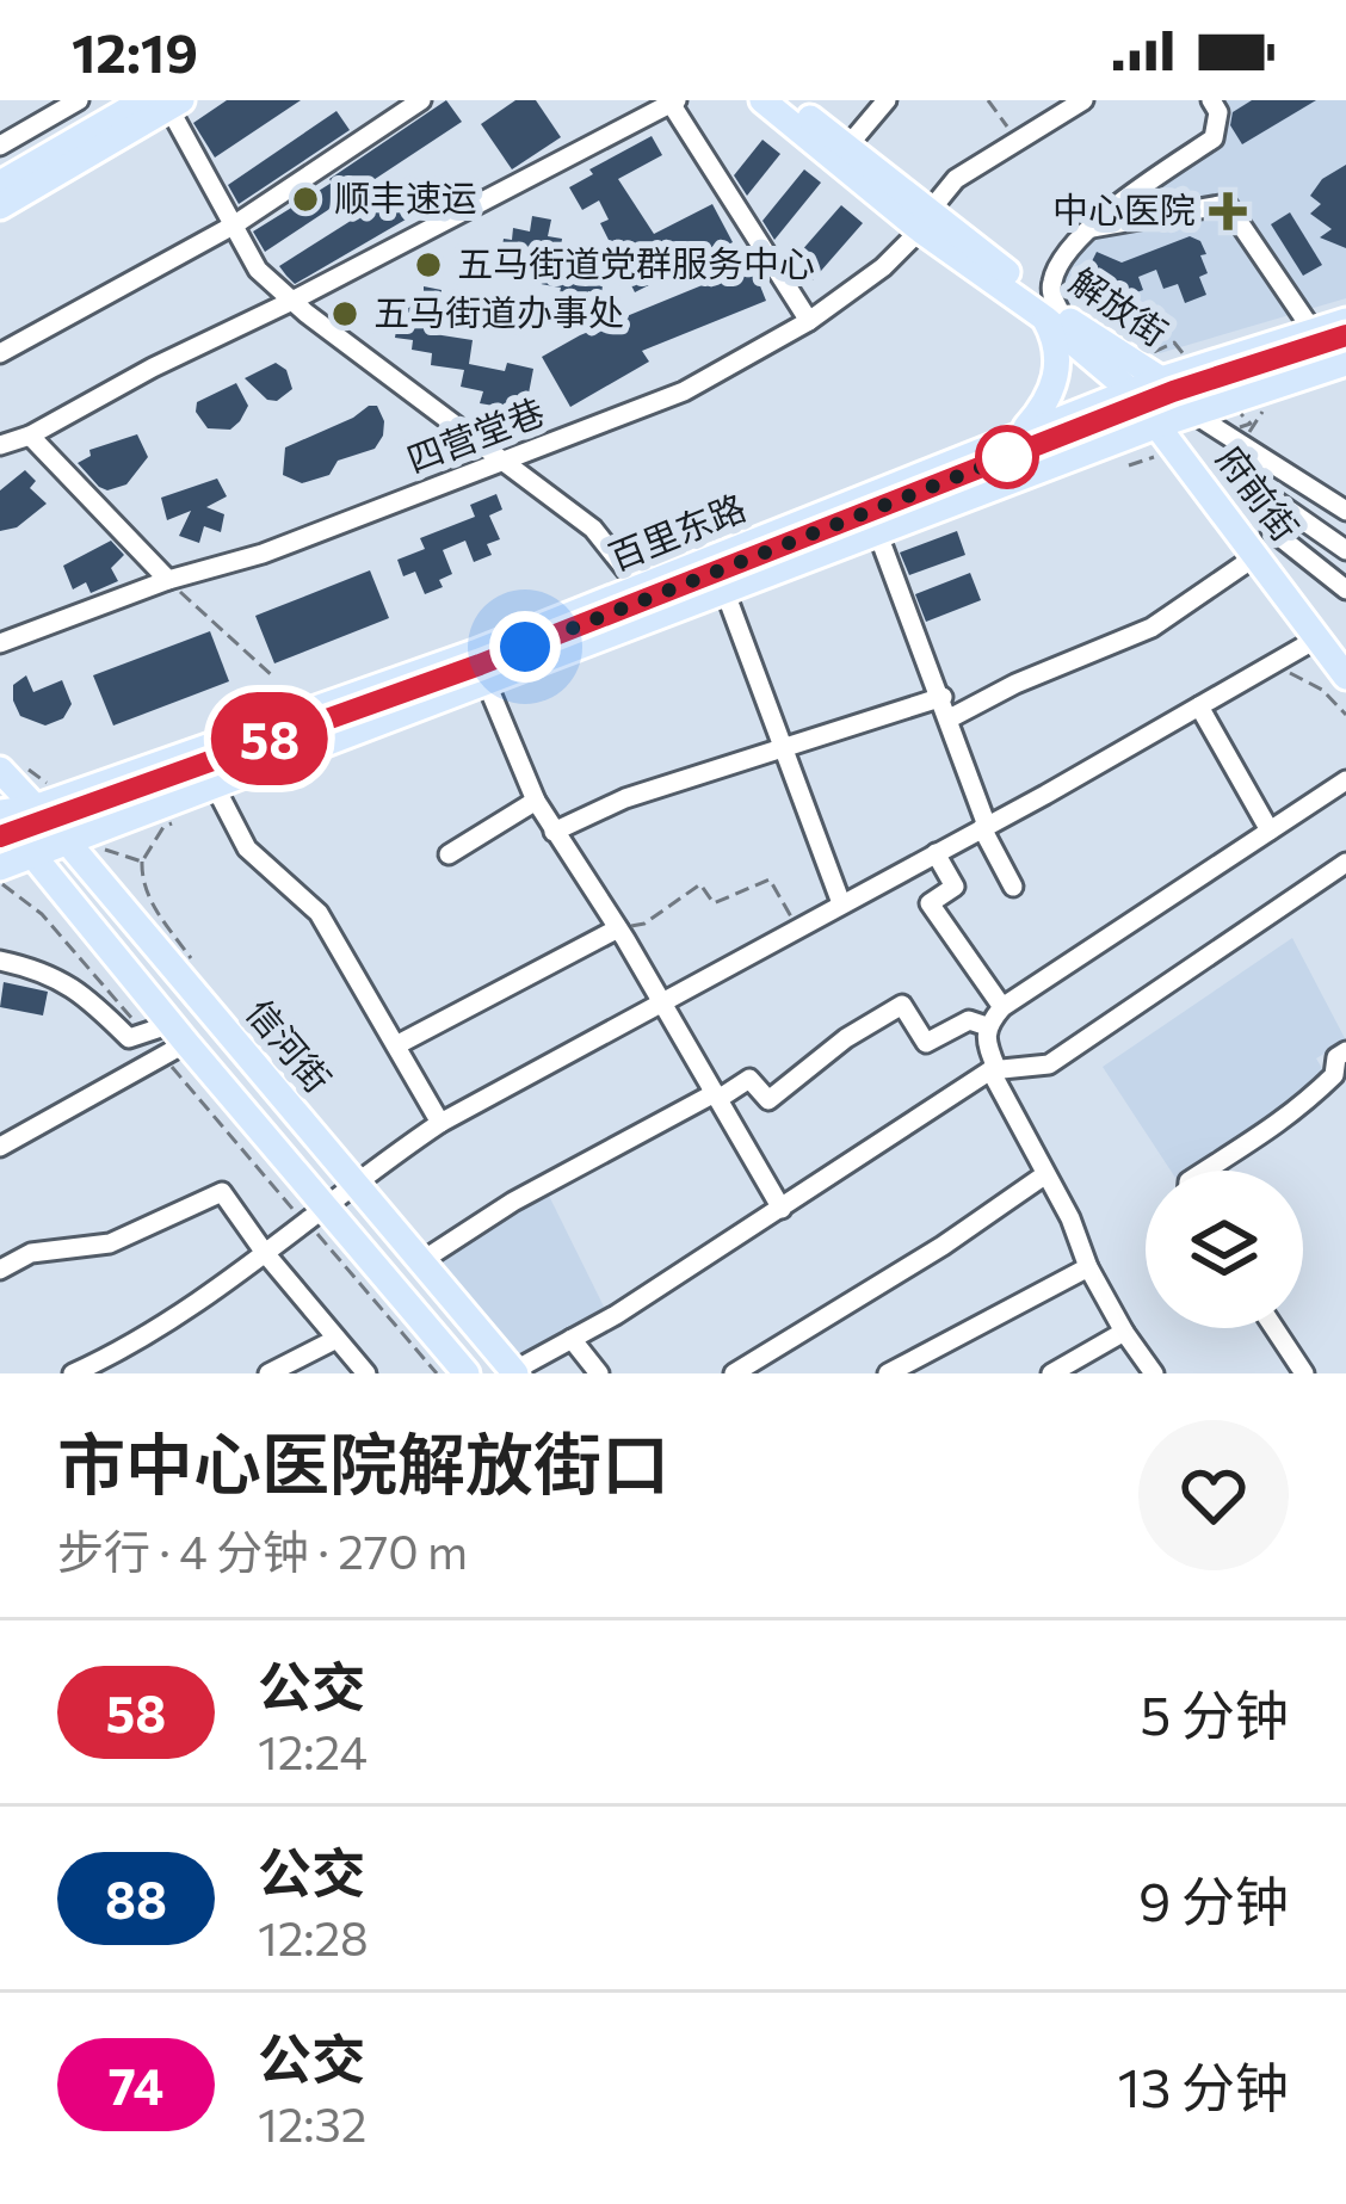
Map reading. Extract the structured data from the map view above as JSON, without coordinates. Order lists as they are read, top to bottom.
{
  "streets": {
    "main road": [
      "解放街",
      "府前街",
      "百里东路",
      "信河街"
    ],
    "street": ["四营堂巷"]
  },
  "crossings": [
    ["解放街", "四营堂巷"],
    ["解放街", "府前街"],
    ["解放街", "百里东路"],
    ["府前街", "百里东路"],
    ["百里东路", "信河街"]
  ],
  "places": {
    "other": ["顺丰速运", "五马街道党群服务中心", "五马街道办事处"],
    "health": ["中心医院"]
  },
  "lines": ["bus line 58"],
  "page": {
    "status": "12:19",
    "on_map": "58",
    "heading": ["市中心医院解放街口", "步行 · 4 分钟 · 270 m"],
    "list": [
      {
        "mark": "58",
        "name": "公交",
        "note": "12:24",
        "value": "5 分钟"
      },
      {
        "mark": "88",
        "name": "公交",
        "note": "12:28",
        "value": "9 分钟"
      },
      {
        "mark": "74",
        "name": "公交",
        "note": "12:32",
        "value": "13 分钟"
      }
    ]
  }
}
